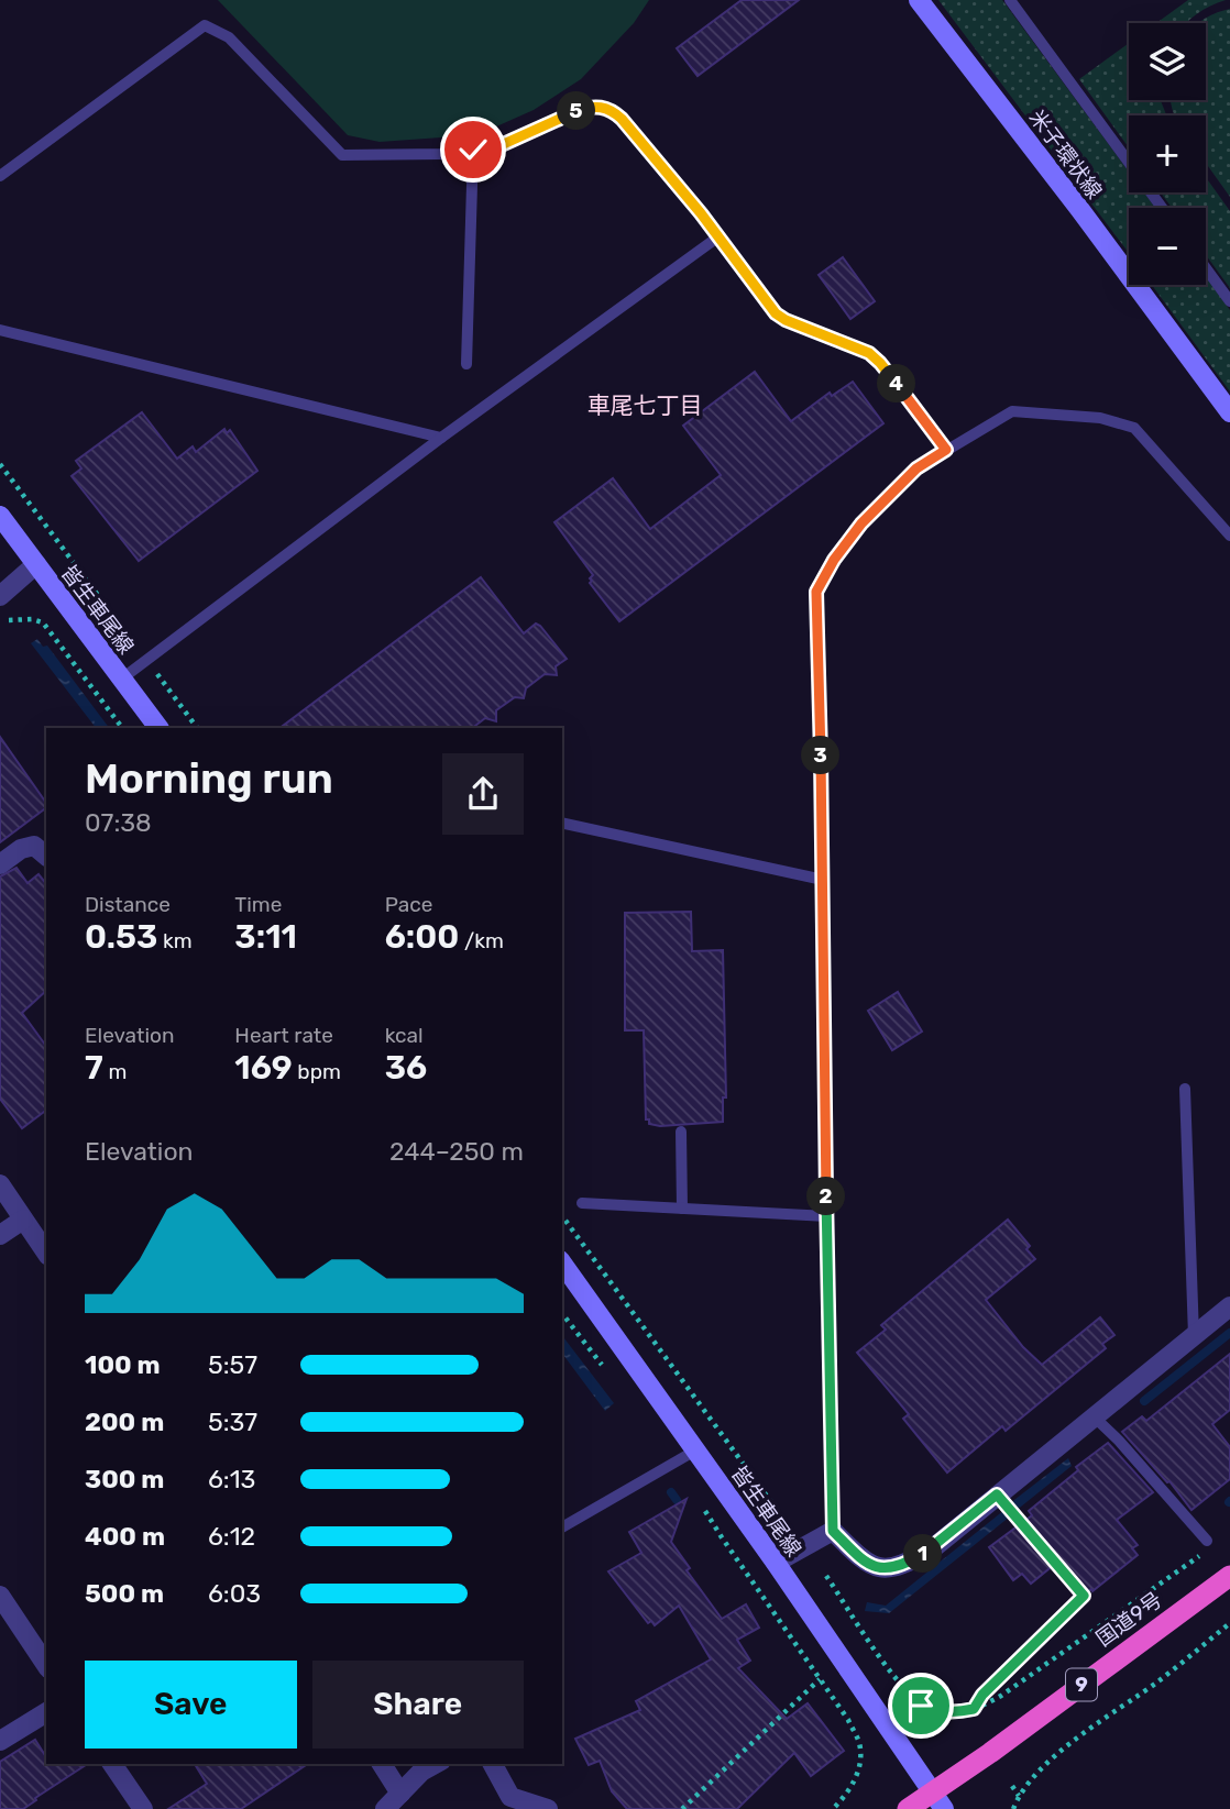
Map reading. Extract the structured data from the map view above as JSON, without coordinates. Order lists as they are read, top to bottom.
{
  "streets": {
    "highway": ["国道9号", "9"],
    "main road": ["米子環状線", "皆生車尾線"]
  },
  "crossings": [
    ["皆生車尾線", "国道9号"]
  ],
  "districts": ["車尾七丁目"],
  "page": {
    "map_buttons": ["+", "−"],
    "pins": [
      "5",
      "4",
      "3",
      "2",
      "1"
    ],
    "heading": ["Morning run", "07:38"],
    "stats": [
      ["Distance", "0.53 km"],
      ["Time", "3:11"],
      ["Pace", "6:00 /km"],
      ["Elevation", "7 m"],
      ["Heart rate", "169 bpm"],
      ["kcal", "36"]
    ],
    "chart": ["Elevation", "244–250 m"],
    "list": [
      {
        "name": "100 m",
        "note": "5:57"
      },
      {
        "name": "200 m",
        "note": "5:37"
      },
      {
        "name": "300 m",
        "note": "6:13"
      },
      {
        "name": "400 m",
        "note": "6:12"
      },
      {
        "name": "500 m",
        "note": "6:03"
      }
    ],
    "buttons": ["Save", "Share"]
  }
}
